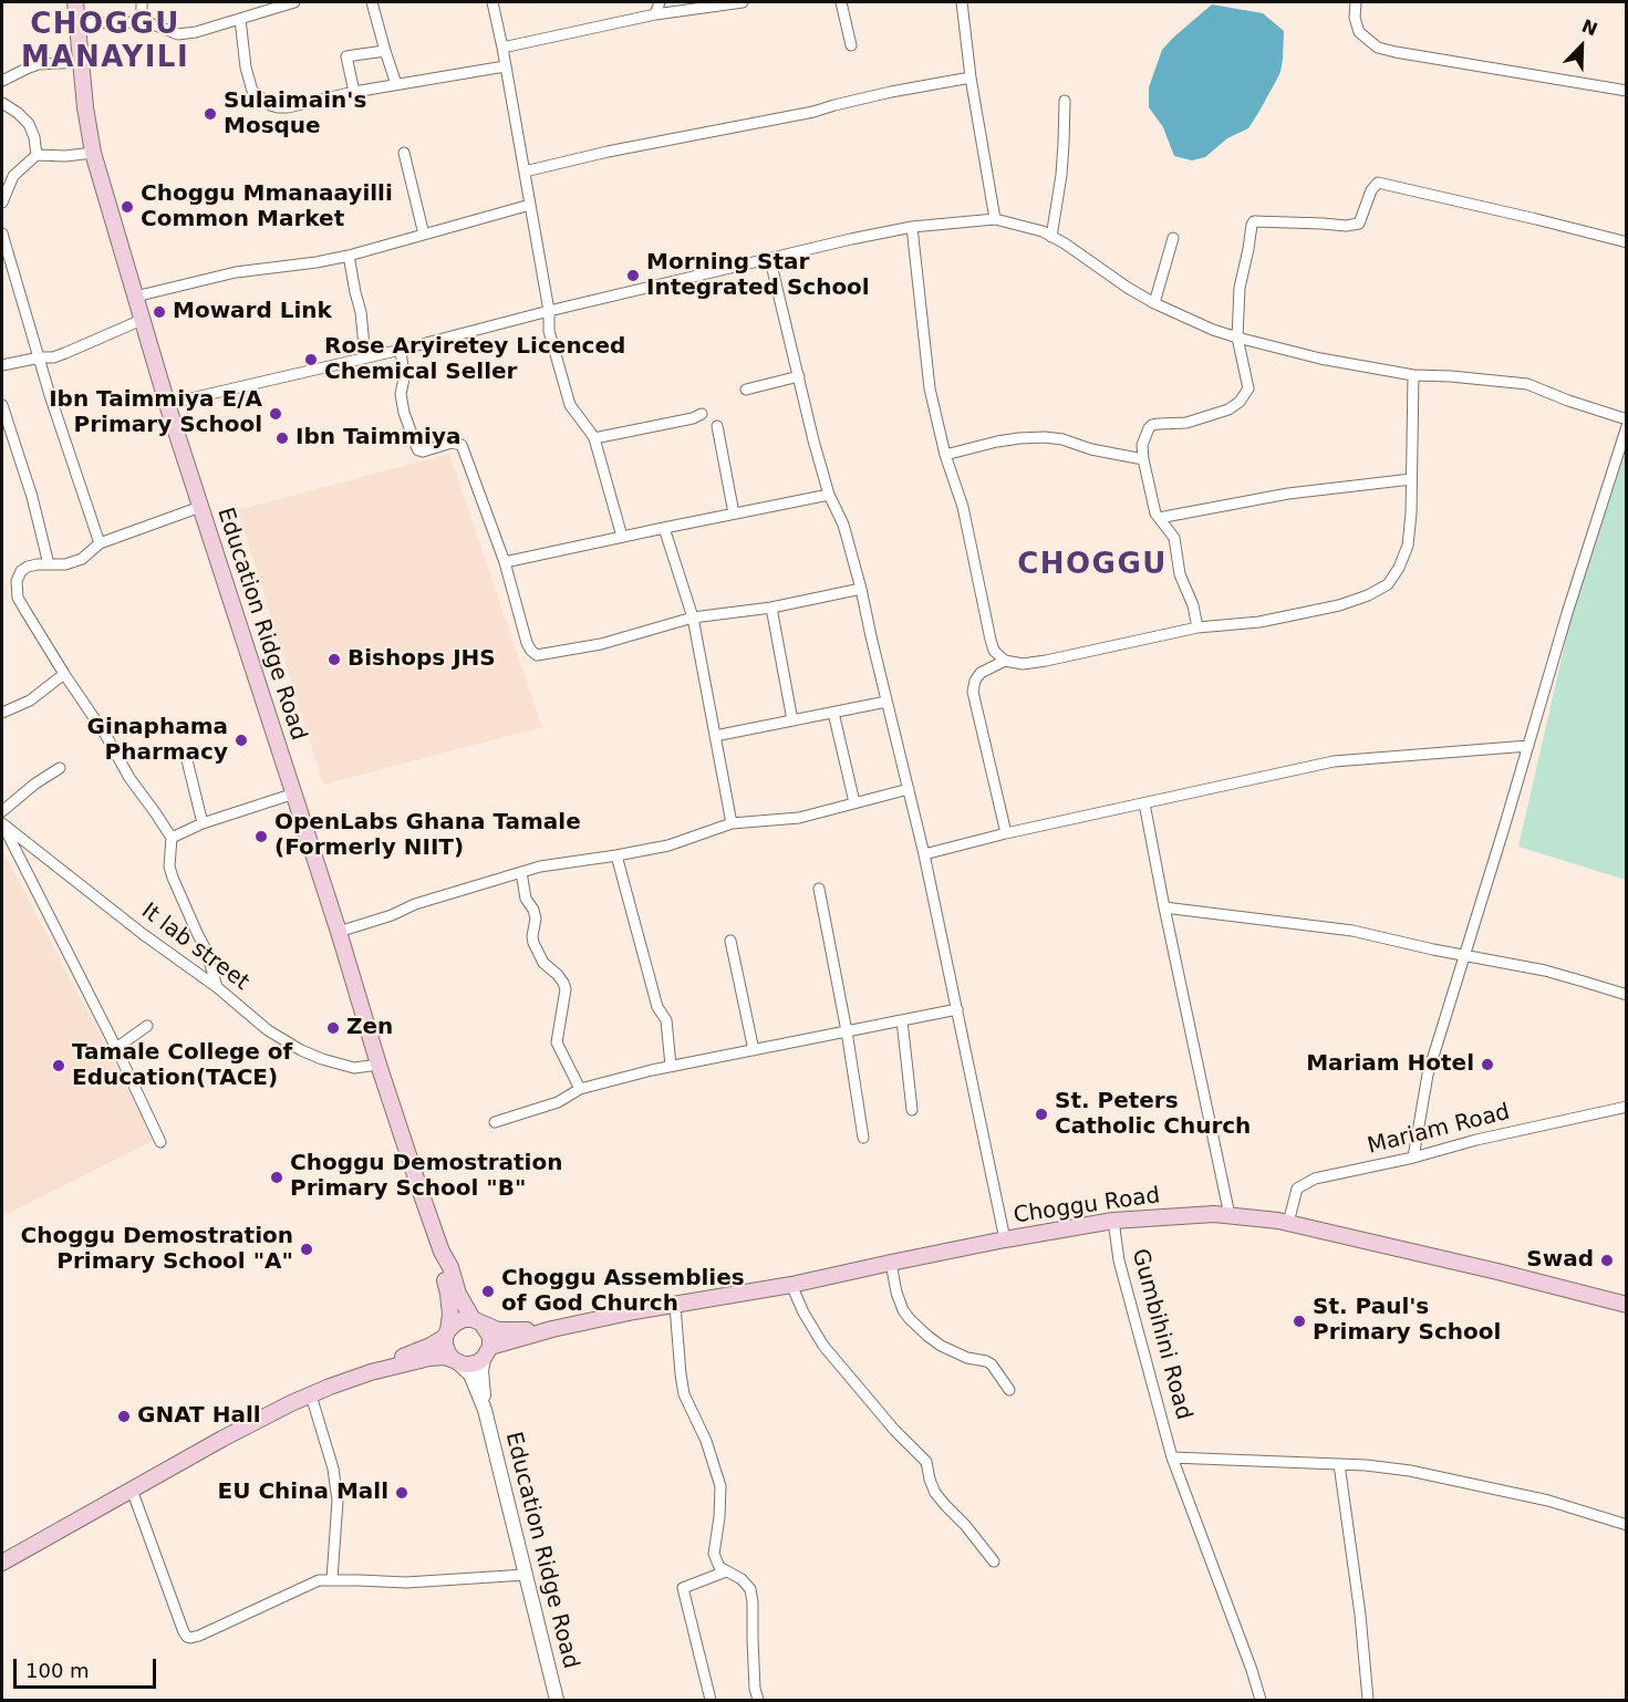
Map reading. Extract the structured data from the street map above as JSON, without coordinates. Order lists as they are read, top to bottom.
{
  "streets": {
    "main road": ["Education Ridge Road", "Choggu Road"],
    "street": ["It lab street", "Mariam Road", "Gumbihini Road"]
  },
  "crossings": [
    ["Education Ridge Road", "It lab street"],
    ["Education Ridge Road", "Choggu Road"],
    ["Mariam Road", "Choggu Road"],
    ["Choggu Road", "Gumbihini Road"]
  ],
  "districts": ["CHOGGU MANAYILI", "CHOGGU"],
  "places": [
    "Sulaimain's Mosque",
    "Choggu Mmanaayilli Common Market",
    "Morning Star Integrated School",
    "Moward Link",
    "Rose Aryiretey Licenced Chemical Seller",
    "Ibn Taimmiya E/A Primary School",
    "Ibn Taimmiya",
    "Bishops JHS",
    "Ginaphama Pharmacy",
    "OpenLabs Ghana Tamale (Formerly NIIT)",
    "Zen",
    "Mariam Hotel",
    "Tamale College of Education(TACE)",
    "St. Peters Catholic Church",
    "Choggu Demostration Primary School \"B\"",
    "Choggu Demostration Primary School \"A\"",
    "Swad",
    "Choggu Assemblies of God Church",
    "St. Paul's Primary School",
    "GNAT Hall",
    "EU China Mall"
  ],
  "scale_bar": "100 m",
  "north": "top right"
}
